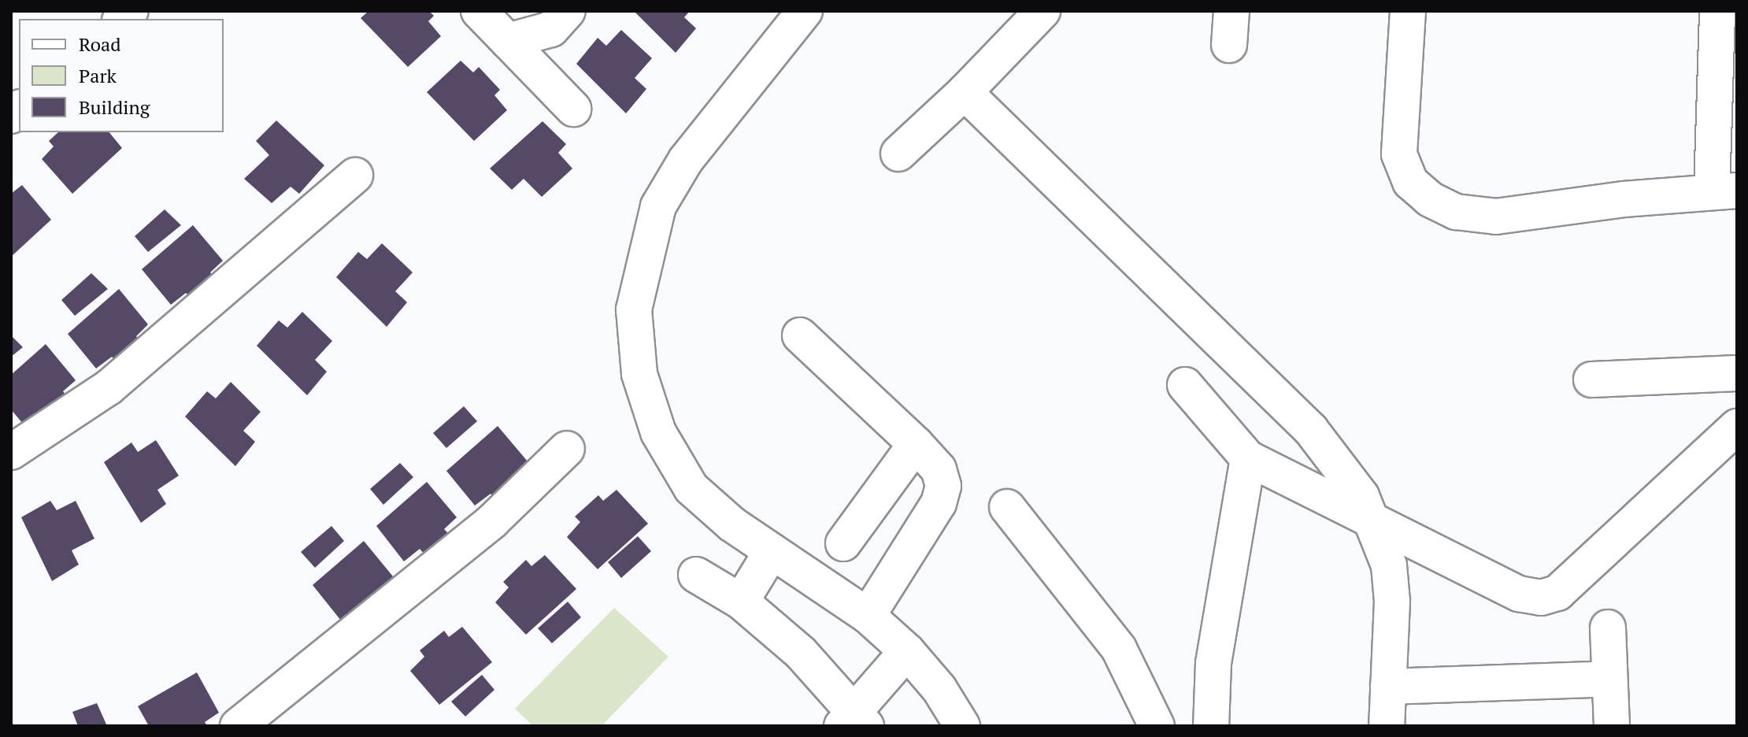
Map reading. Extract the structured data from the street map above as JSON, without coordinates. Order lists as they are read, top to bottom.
{
  "legend": ["Road", "Park", "Building"]
}
